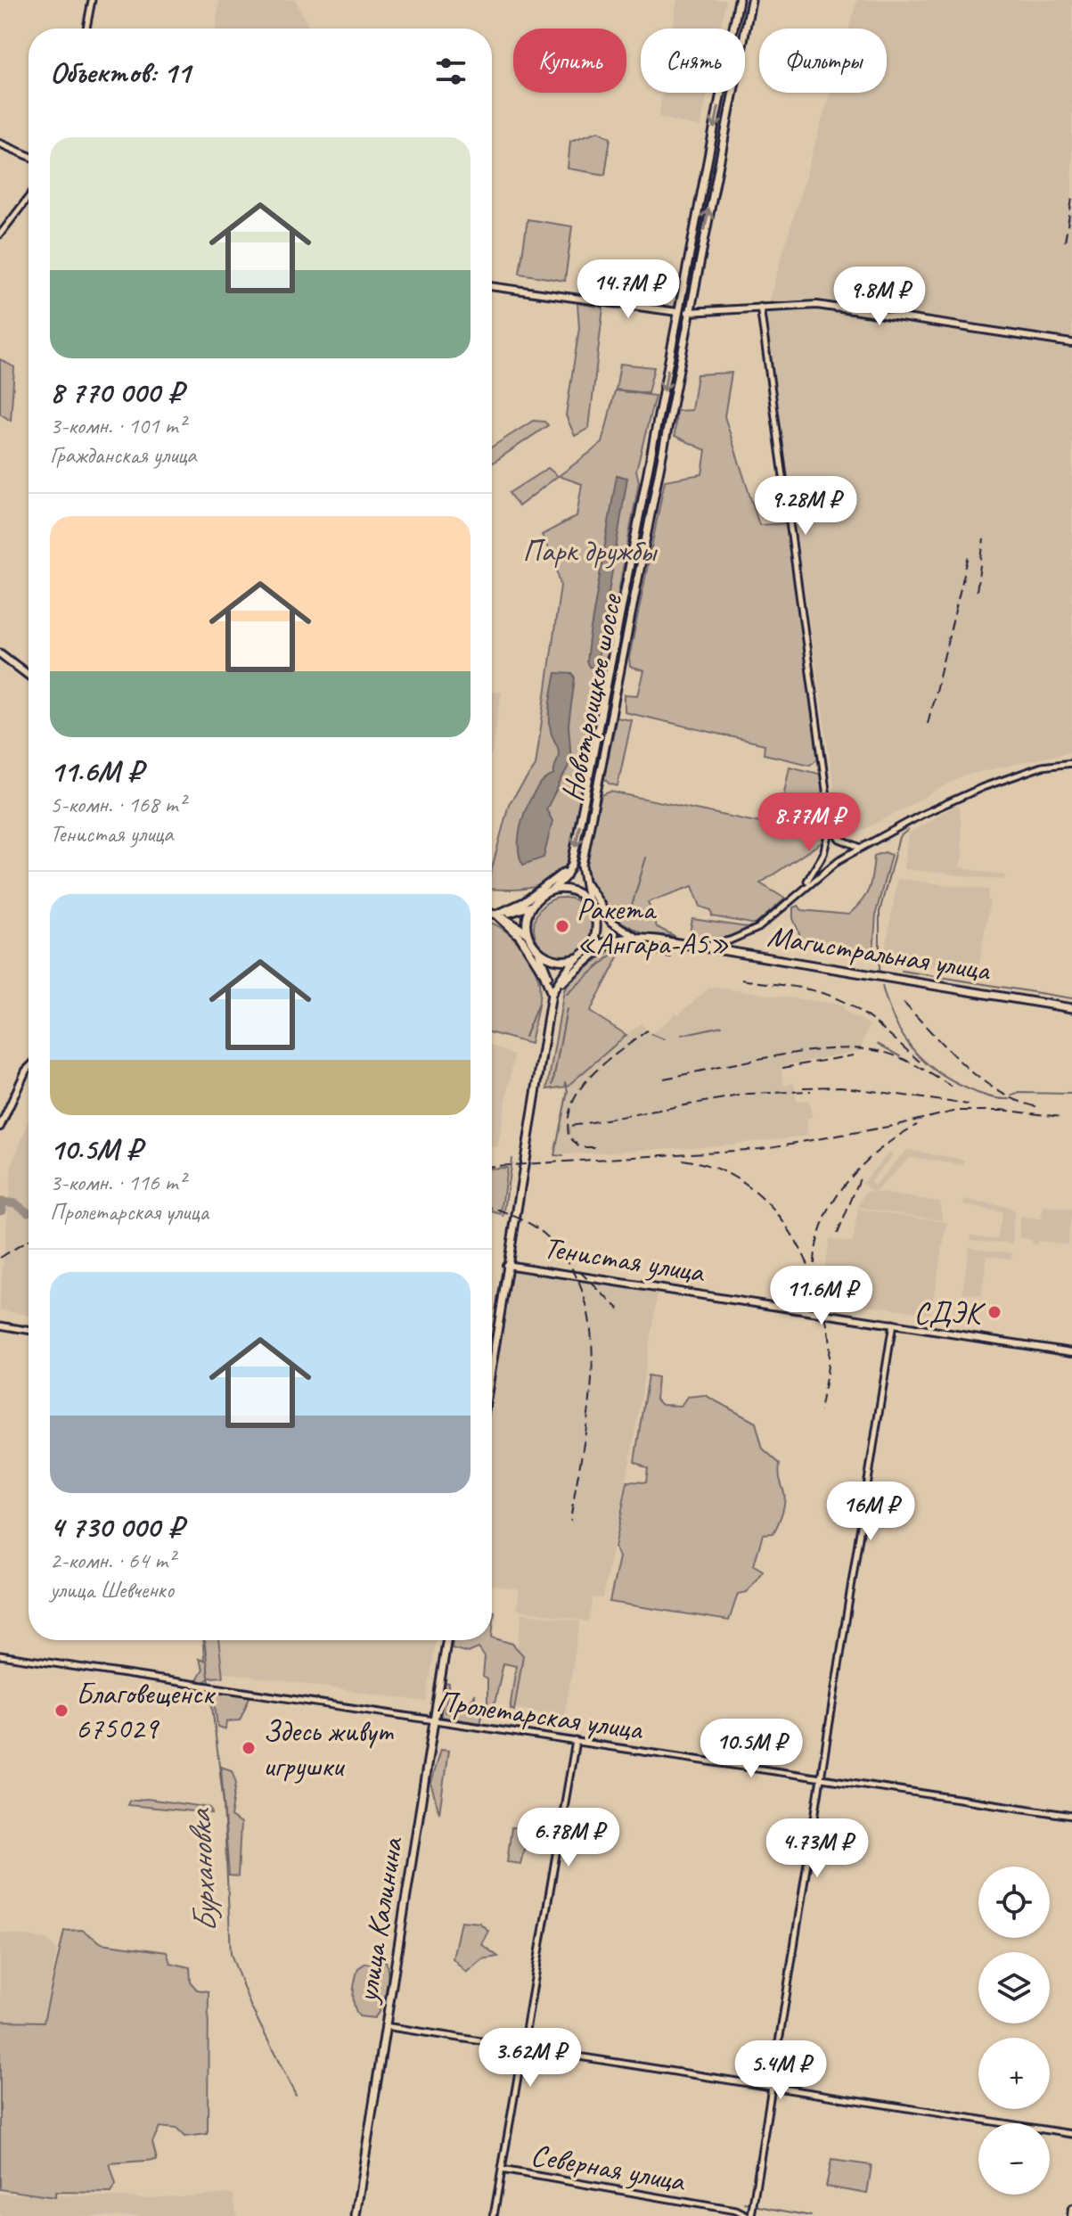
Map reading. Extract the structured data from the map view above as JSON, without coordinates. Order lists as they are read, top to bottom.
{
  "streets": {
    "main road": [
      "Новотроицкое шоссе",
      "Магистральная улица",
      "Тенистая улица",
      "улица Калинина"
    ],
    "street": ["Пролетарская улица", "Северная улица"]
  },
  "crossings": [
    ["Пролетарская улица", "улица Калинина"]
  ],
  "water": ["Бурхановка"],
  "parks": ["Парк дружбы"],
  "places": [
    "Ракета «Ангара-А5»",
    "СДЭК",
    "Благовещенск 675029",
    "Здесь живут игрушки"
  ],
  "page": {
    "chip": ["Купить", "Снять", "Фильтры"],
    "heading": "Объектов: 11",
    "list": [
      {
        "name": "8 770 000 ₽",
        "note": "3-комн. · 101 m² · Гражданская улица"
      },
      {
        "name": "11.6M ₽",
        "note": "5-комн. · 168 m² · Тенистая улица"
      },
      {
        "name": "10.5M ₽",
        "note": "3-комн. · 116 m² · Пролетарская улица"
      },
      {
        "name": "4 730 000 ₽",
        "note": "2-комн. · 64 m² · улица Шевченко"
      }
    ],
    "price": [
      "14.7M ₽",
      "9.8M ₽",
      "9.28M ₽",
      "8.77M ₽",
      "11.6M ₽",
      "16M ₽",
      "10.5M ₽",
      "6.78M ₽",
      "4.73M ₽",
      "3.62M ₽",
      "5.4M ₽"
    ],
    "map_buttons": ["+", "−"]
  }
}
